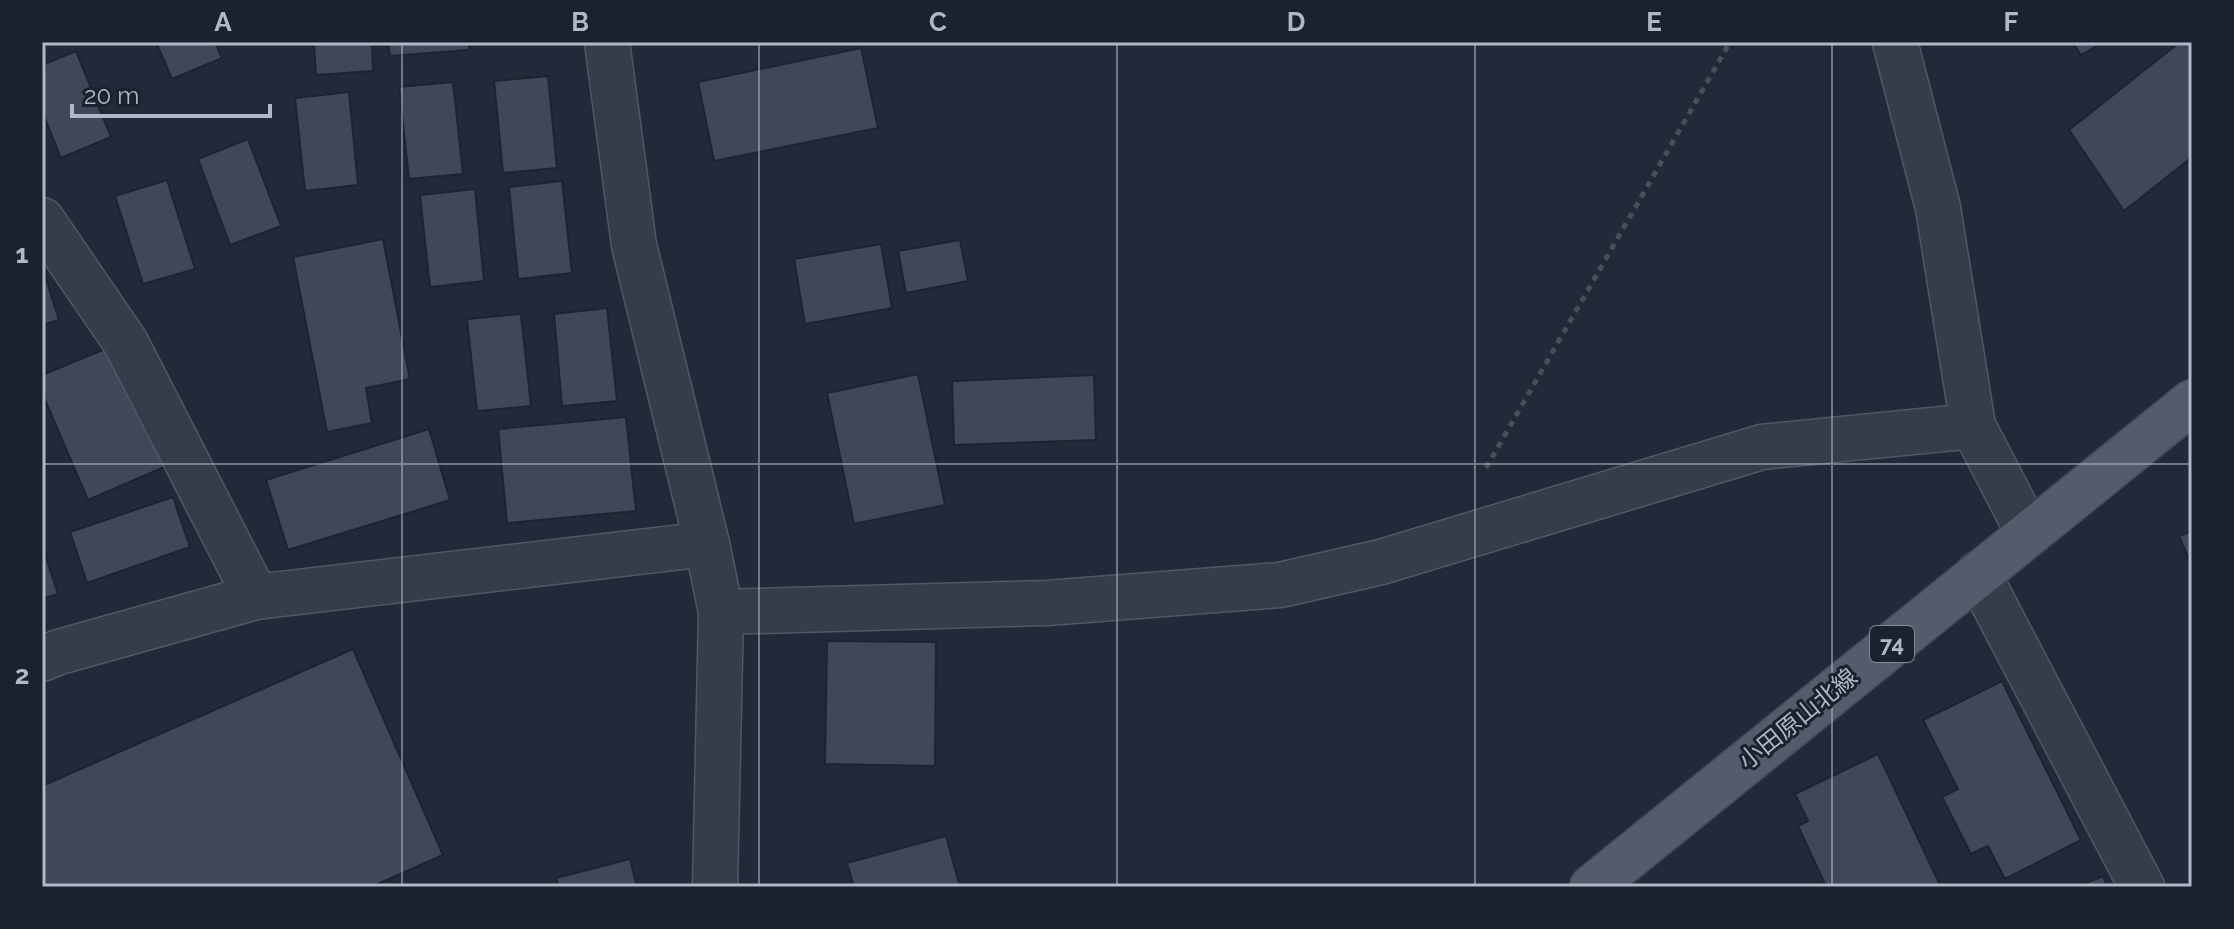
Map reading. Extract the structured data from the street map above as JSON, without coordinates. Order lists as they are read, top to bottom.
{
  "streets": {
    "main road": ["74", "小田原山北線"]
  },
  "scale_bar": "20 m",
  "grid": {
    "columns": [
      "A",
      "B",
      "C",
      "D",
      "E",
      "F"
    ],
    "rows": ["1", "2"]
  }
}
